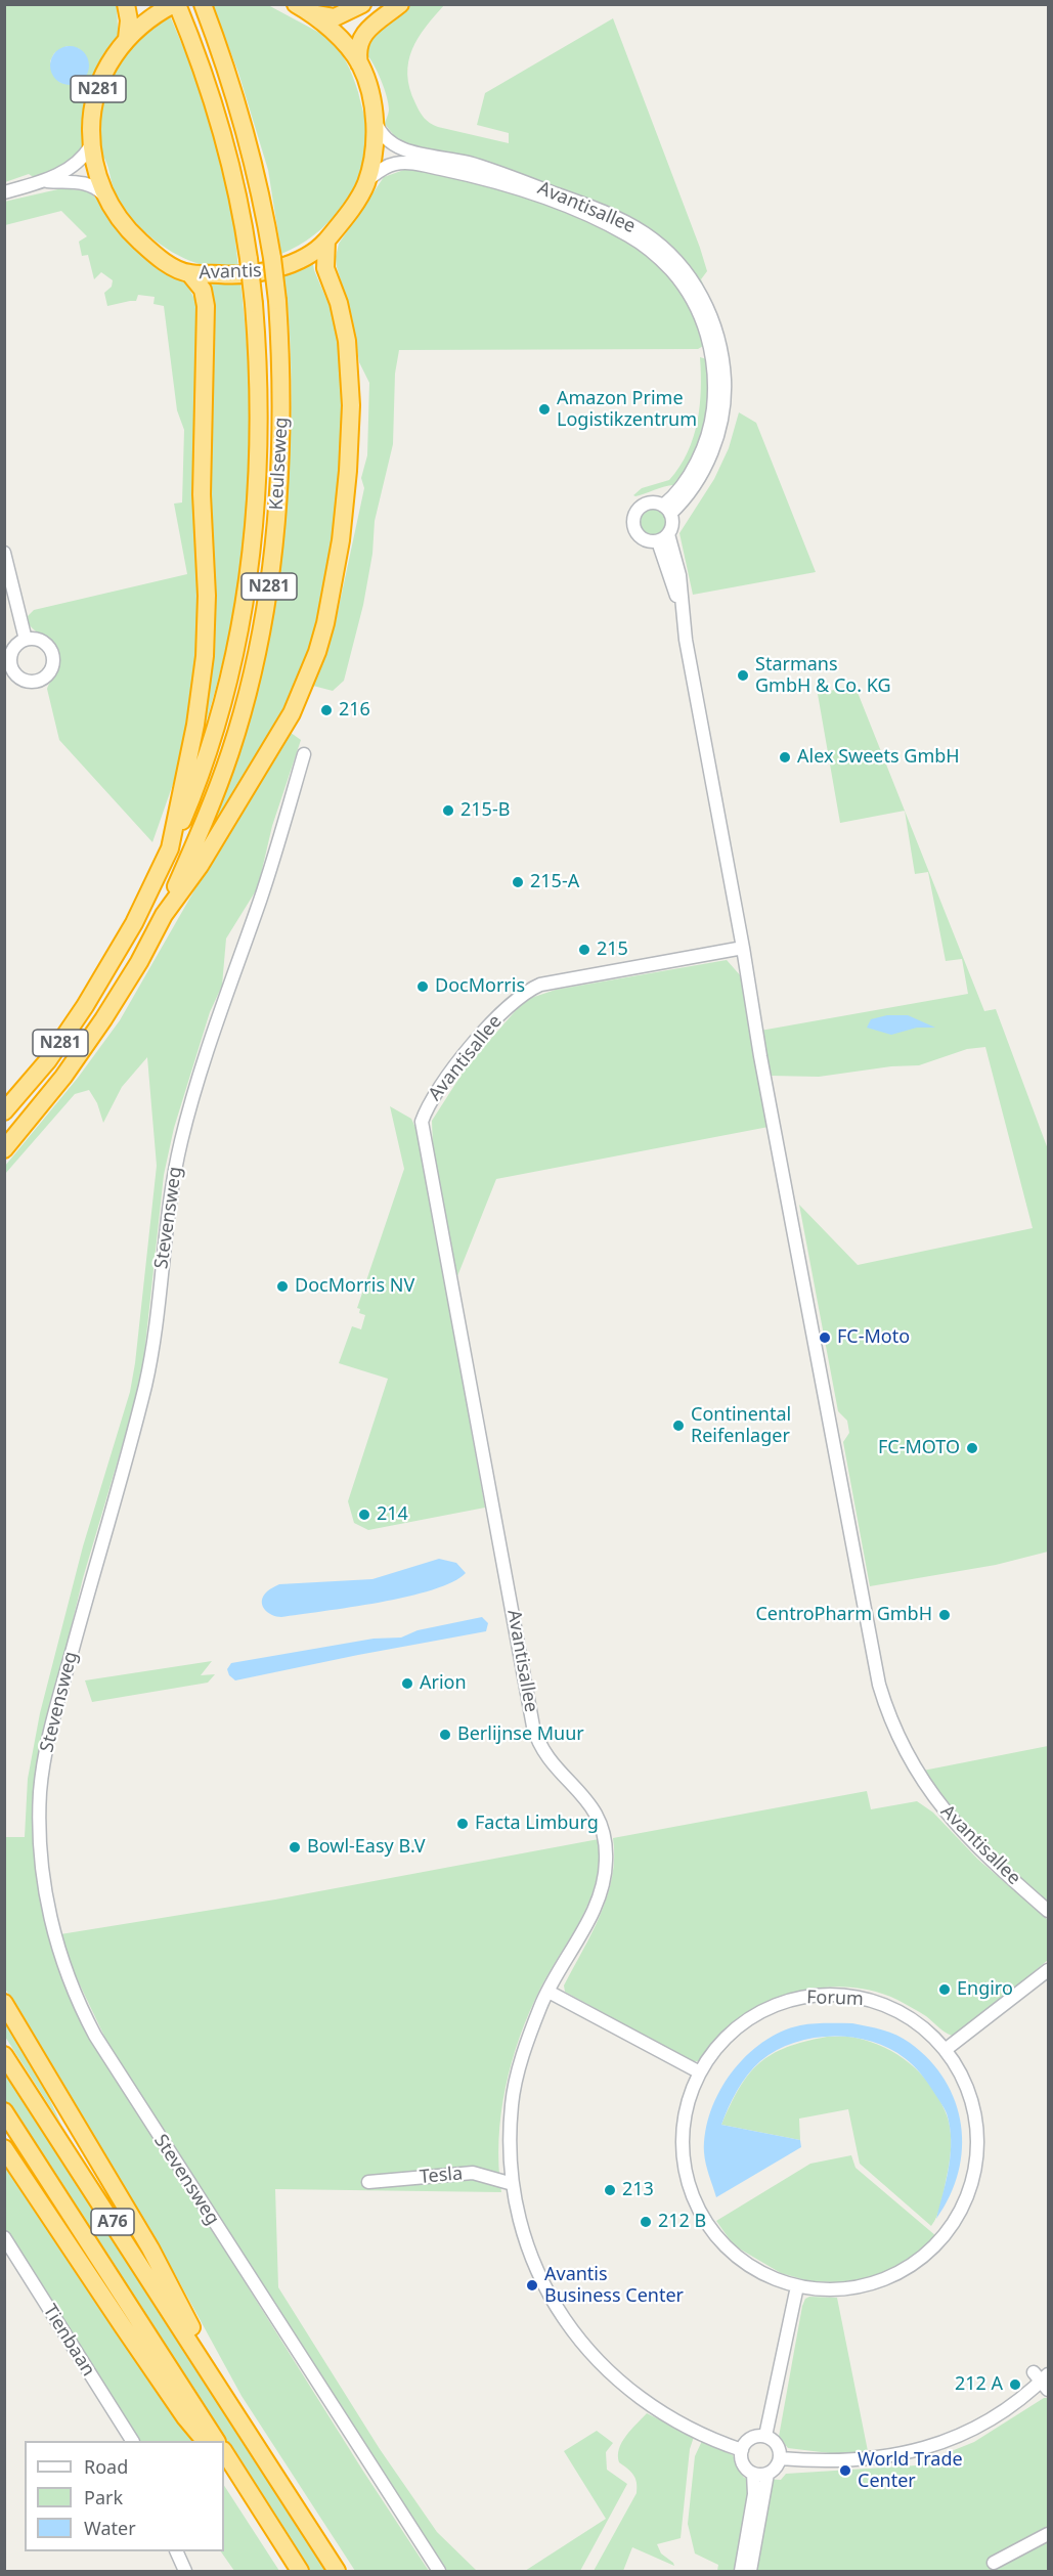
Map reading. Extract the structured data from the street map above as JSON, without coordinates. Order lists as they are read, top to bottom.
{
  "streets": {
    "highway": [
      "N281",
      "Avantis",
      "Keulseweg",
      "A76"
    ],
    "street": [
      "Avantisallee",
      "Stevensweg",
      "Forum",
      "Tesla",
      "Tienbaan"
    ]
  },
  "crossings": [
    ["N281", "Avantis"],
    ["N281", "Keulseweg"],
    ["Avantisallee", "Avantis"],
    ["Avantisallee", "Tesla"],
    ["Avantis", "Keulseweg"]
  ],
  "places": [
    "Amazon Prime Logistikzentrum",
    "Starmans GmbH & Co. KG",
    "216",
    "Alex Sweets GmbH",
    "215-B",
    "215-A",
    "215",
    "DocMorris",
    "DocMorris NV",
    "FC-Moto",
    "Continental Reifenlager",
    "FC-MOTO",
    "214",
    "CentroPharm GmbH",
    "Arion",
    "Berlijnse Muur",
    "Facta Limburg",
    "Bowl-Easy B.V",
    "Engiro",
    "213",
    "212 B",
    "Avantis Business Center",
    "212 A",
    "World Trade Center"
  ],
  "legend": ["Road", "Park", "Water"]
}
